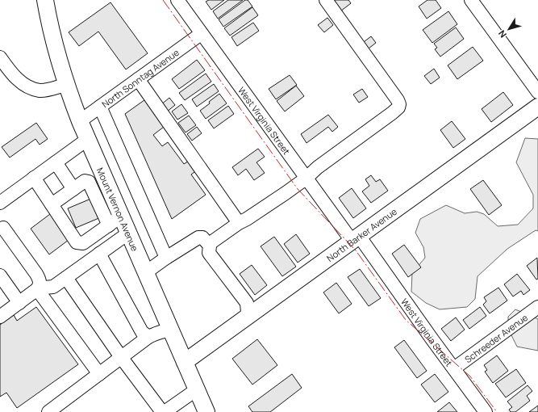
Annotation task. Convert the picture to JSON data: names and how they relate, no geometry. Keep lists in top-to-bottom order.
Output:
{
  "streets": {
    "main road": ["Mount Vernon Avenue", "North Barker Avenue"],
    "street": ["North Sonntag Avenue", "West Virginia Street", "Schreeder Avenue"]
  },
  "crossings": [
    ["North Sonntag Avenue", "West Virginia Street"],
    ["North Sonntag Avenue", "Mount Vernon Avenue"],
    ["West Virginia Street", "North Barker Avenue"],
    ["West Virginia Street", "Schreeder Avenue"],
    ["Mount Vernon Avenue", "North Barker Avenue"]
  ],
  "north": "bottom left"
}
